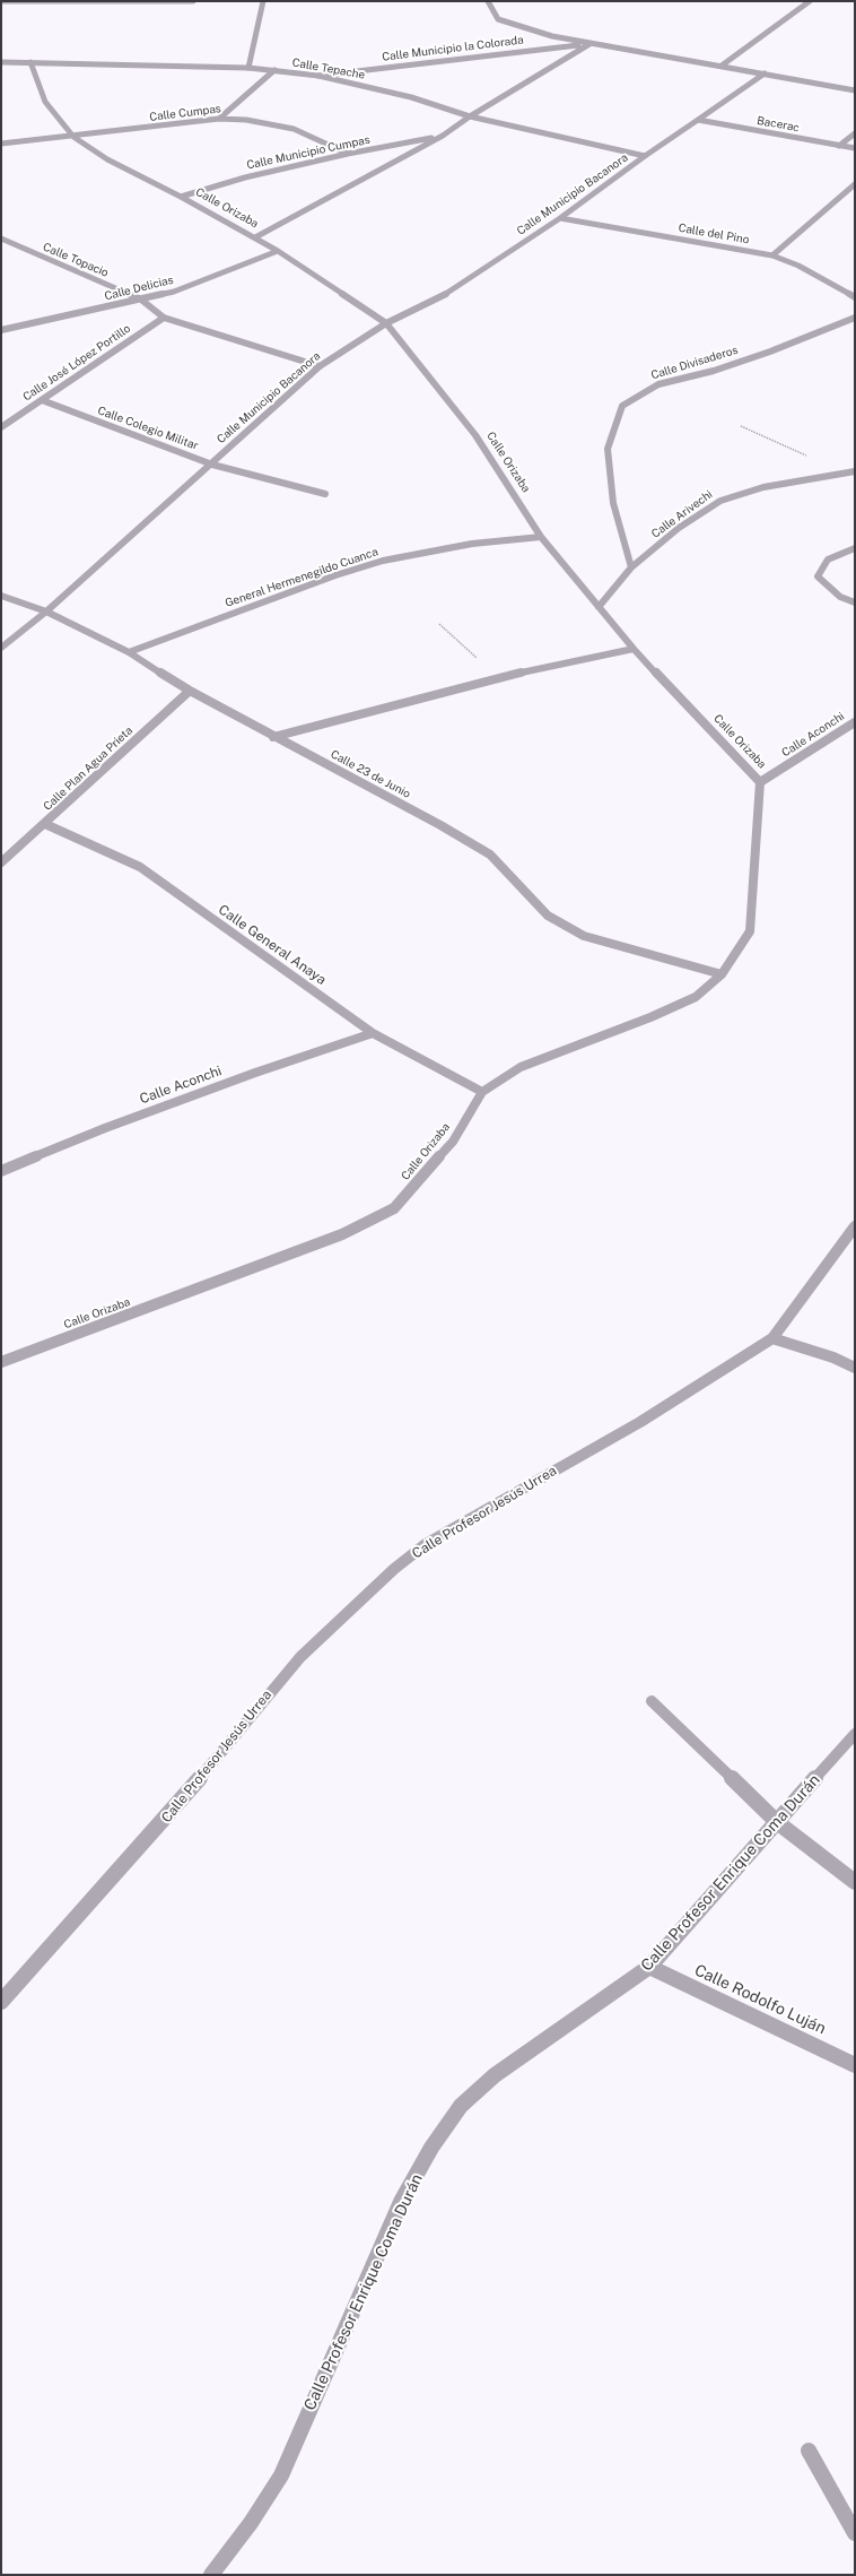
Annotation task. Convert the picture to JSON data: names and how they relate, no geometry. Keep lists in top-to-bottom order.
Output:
{
  "streets": {
    "street": [
      "Calle Municipio la Colorada",
      "Calle Tepache",
      "Calle Cumpas",
      "Bacerac",
      "Calle Municipio Cumpas",
      "Calle Municipio Bacanora",
      "Calle Orizaba",
      "Calle del Pino",
      "Calle Topacio",
      "Calle Delicias",
      "Calle José López Portillo",
      "Calle Divisaderos",
      "Calle Colegio Militar",
      "Calle Arivechi",
      "General Hermenegildo Cuanca",
      "Calle Aconchi",
      "Calle Plan Agua Prieta",
      "Calle 23 de Junio",
      "Calle General Anaya",
      "Calle Profesor Jesús Urrea",
      "Calle Profesor Enrique Coma Durán",
      "Calle Rodolfo Luján"
    ]
  },
  "crossings": [
    ["Calle Municipio la Colorada", "Calle Tepache"],
    ["Calle Municipio la Colorada", "Calle Municipio Cumpas"],
    ["Calle Tepache", "Calle Municipio Cumpas"],
    ["Calle Tepache", "Calle Municipio Bacanora"],
    ["Calle Tepache", "Calle Orizaba"],
    ["Calle Cumpas", "Calle Municipio Cumpas"],
    ["Calle Cumpas", "Calle Orizaba"],
    ["Bacerac", "Calle Municipio Bacanora"],
    ["Calle Municipio Cumpas", "Calle Orizaba"],
    ["Calle Municipio Bacanora", "Calle Orizaba"],
    ["Calle Municipio Bacanora", "Calle del Pino"],
    ["Calle Municipio Bacanora", "Calle Colegio Militar"],
    ["Calle Municipio Bacanora", "Calle 23 de Junio"],
    ["Calle Orizaba", "Calle Delicias"],
    ["Calle Orizaba", "Calle Arivechi"],
    ["Calle Orizaba", "General Hermenegildo Cuanca"],
    ["Calle Orizaba", "Calle Aconchi"],
    ["Calle Orizaba", "Calle 23 de Junio"],
    ["Calle Orizaba", "Calle General Anaya"],
    ["Calle Topacio", "Calle Delicias"],
    ["Calle Topacio", "Calle José López Portillo"],
    ["Calle José López Portillo", "Calle Colegio Militar"],
    ["Calle Divisaderos", "Calle Arivechi"],
    ["General Hermenegildo Cuanca", "Calle 23 de Junio"],
    ["Calle Aconchi", "Calle General Anaya"],
    ["Calle Plan Agua Prieta", "Calle 23 de Junio"],
    ["Calle Plan Agua Prieta", "Calle General Anaya"],
    ["Calle Profesor Enrique Coma Durán", "Calle Rodolfo Luján"]
  ]
}
